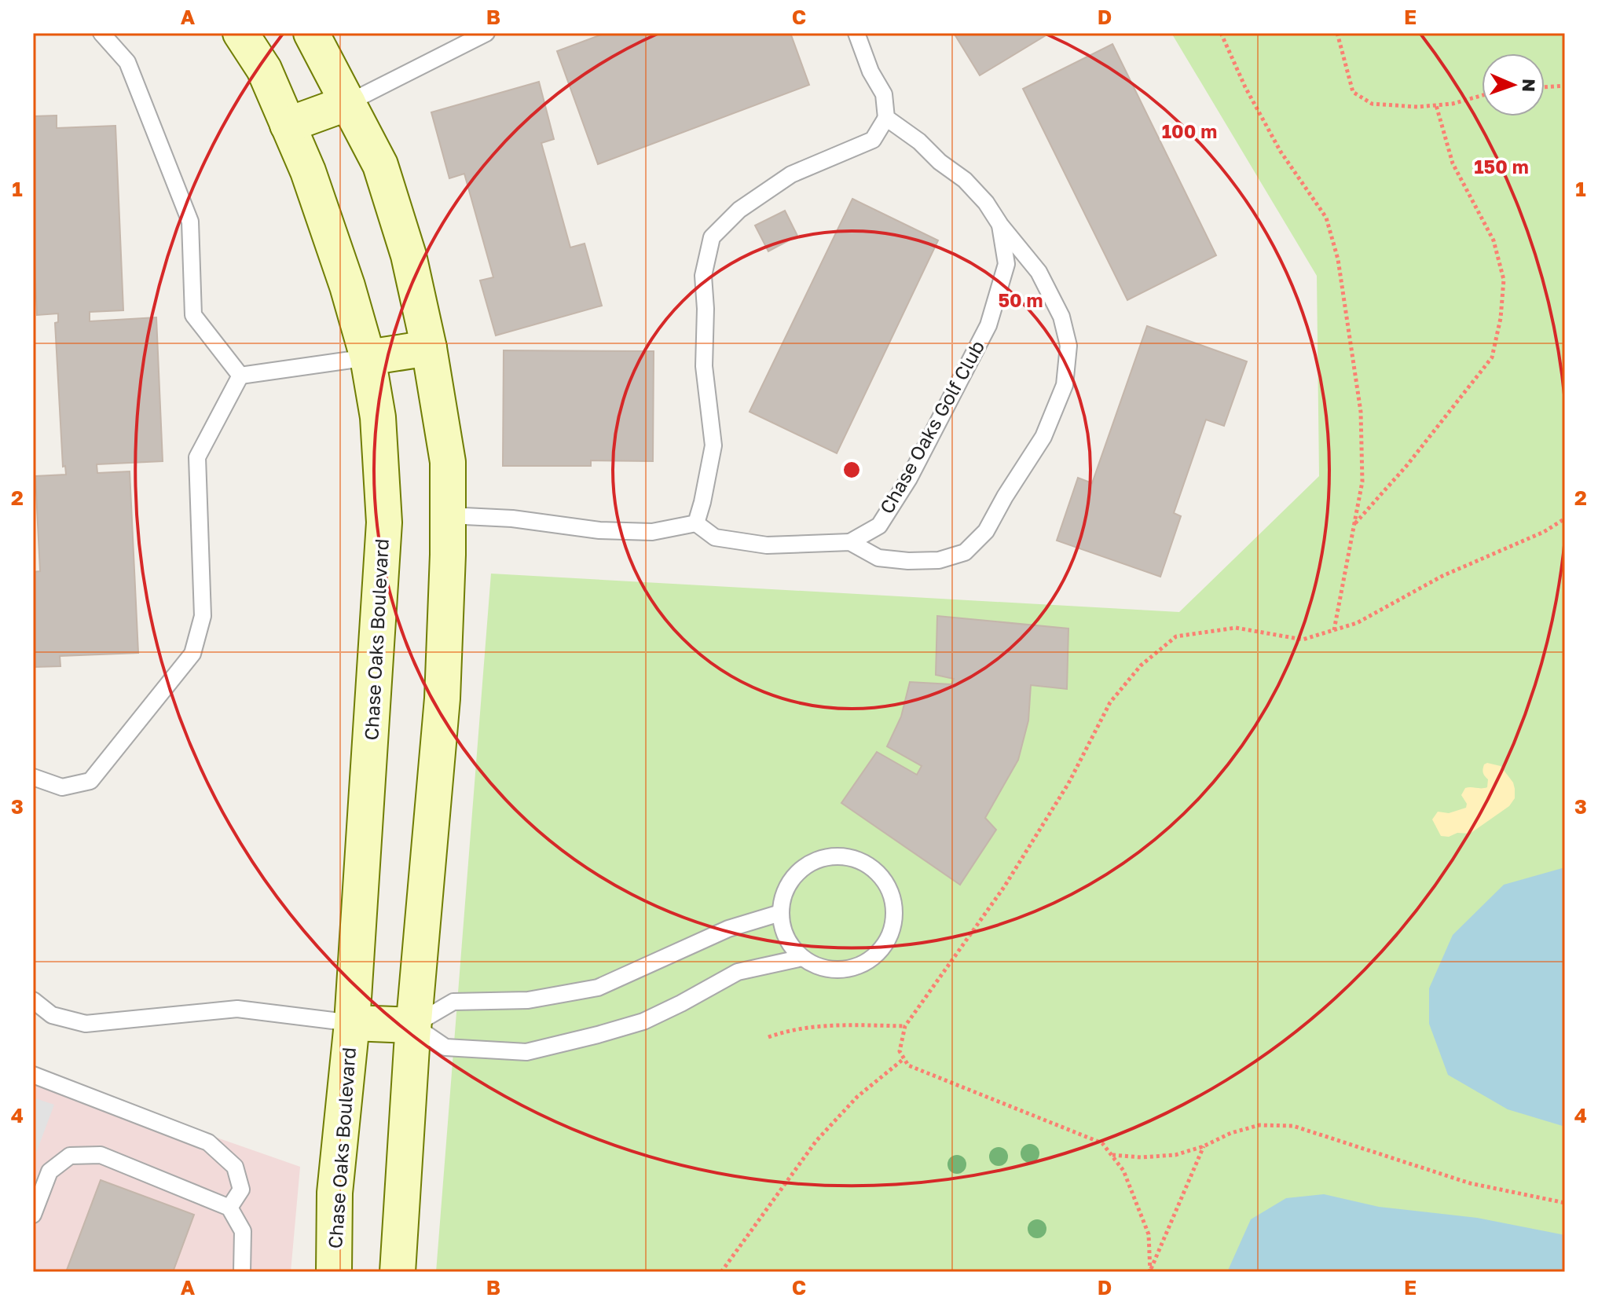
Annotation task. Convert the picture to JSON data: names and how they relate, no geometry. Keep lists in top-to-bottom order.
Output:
{
  "streets": {
    "street": ["Chase Oaks Boulevard"],
    "lane": ["Chase Oaks Golf Club"]
  },
  "north": "right",
  "grid": {
    "columns": [
      "A",
      "B",
      "C",
      "D",
      "E"
    ],
    "rows": [
      "1",
      "2",
      "3",
      "4"
    ]
  },
  "rings": ["100 m", "150 m", "50 m"]
}
